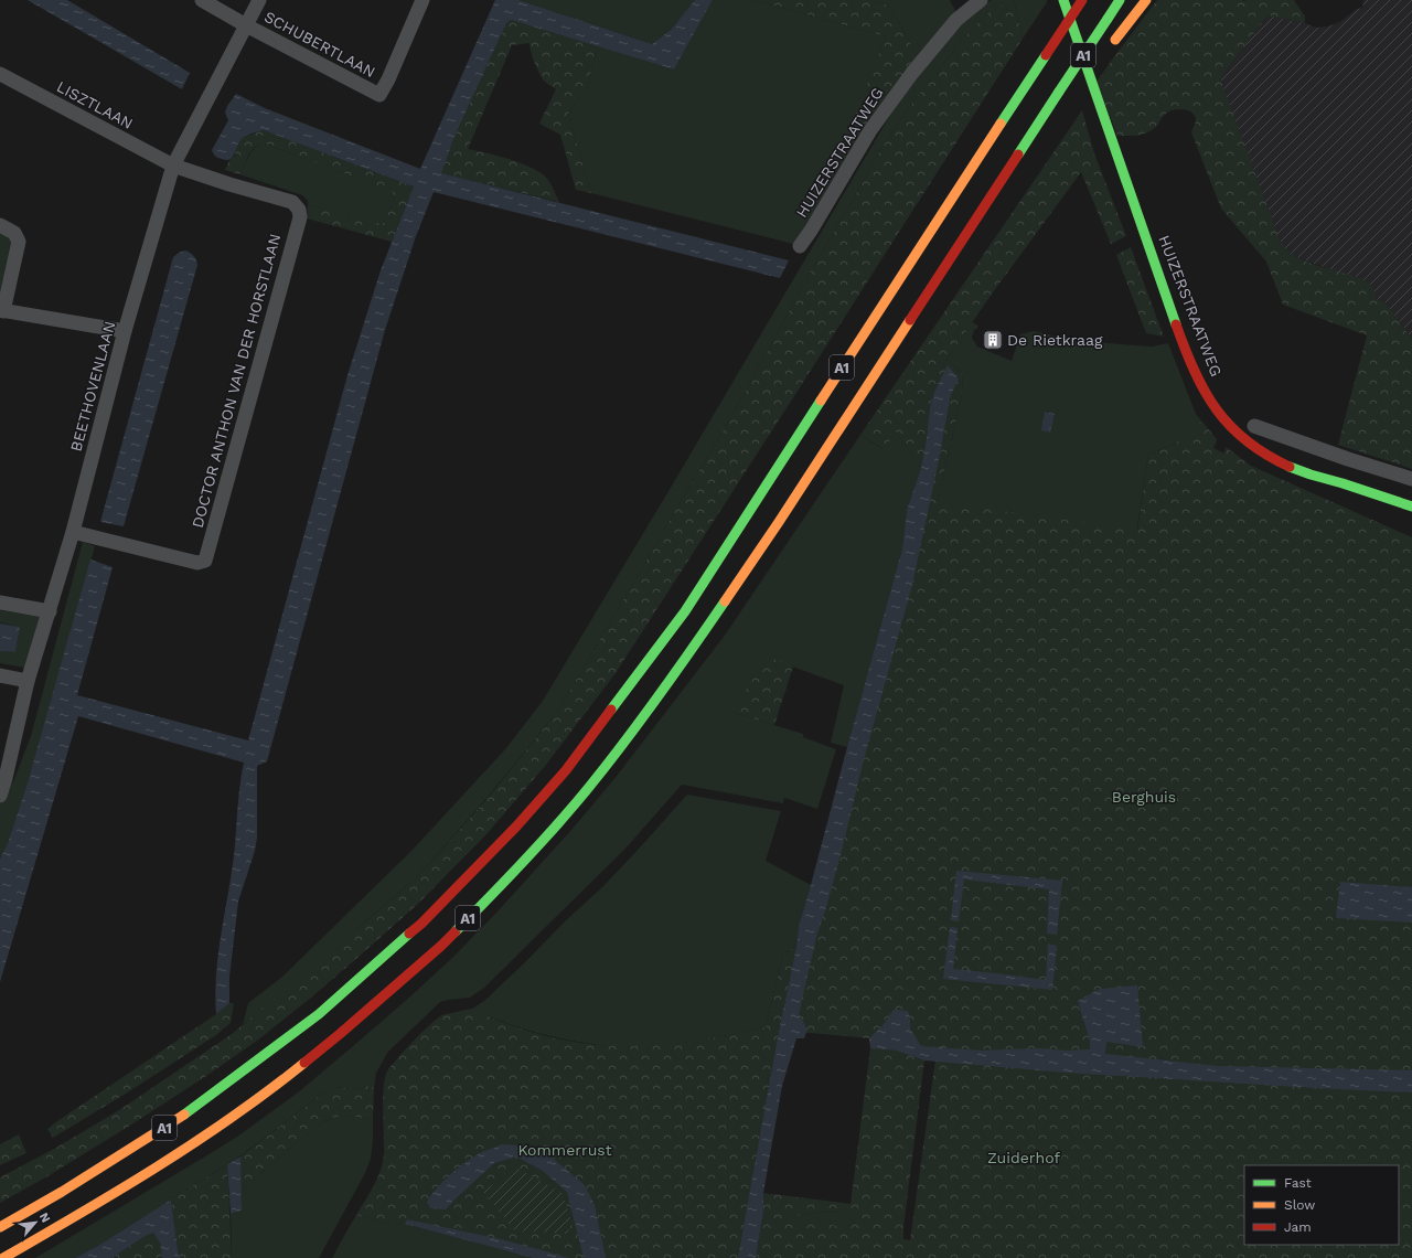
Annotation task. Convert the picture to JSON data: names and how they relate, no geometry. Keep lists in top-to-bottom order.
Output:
{
  "streets": {
    "main road": ["A1", "HUIZERSTRAATWEG"],
    "street": [
      "SCHUBERTLAAN",
      "LISZTLAAN",
      "DOCTOR ANTHON VAN DER HORSTLAAN",
      "BEETHOVENLAAN"
    ]
  },
  "crossings": [
    ["SCHUBERTLAAN", "BEETHOVENLAAN"],
    ["LISZTLAAN", "DOCTOR ANTHON VAN DER HORSTLAAN"],
    ["LISZTLAAN", "BEETHOVENLAAN"],
    ["DOCTOR ANTHON VAN DER HORSTLAAN", "BEETHOVENLAAN"]
  ],
  "parks": ["Berghuis", "Kommerrust", "Zuiderhof"],
  "places": {
    "building": ["De Rietkraag"]
  },
  "legend": ["Fast", "Slow", "Jam"],
  "north": "top right"
}
